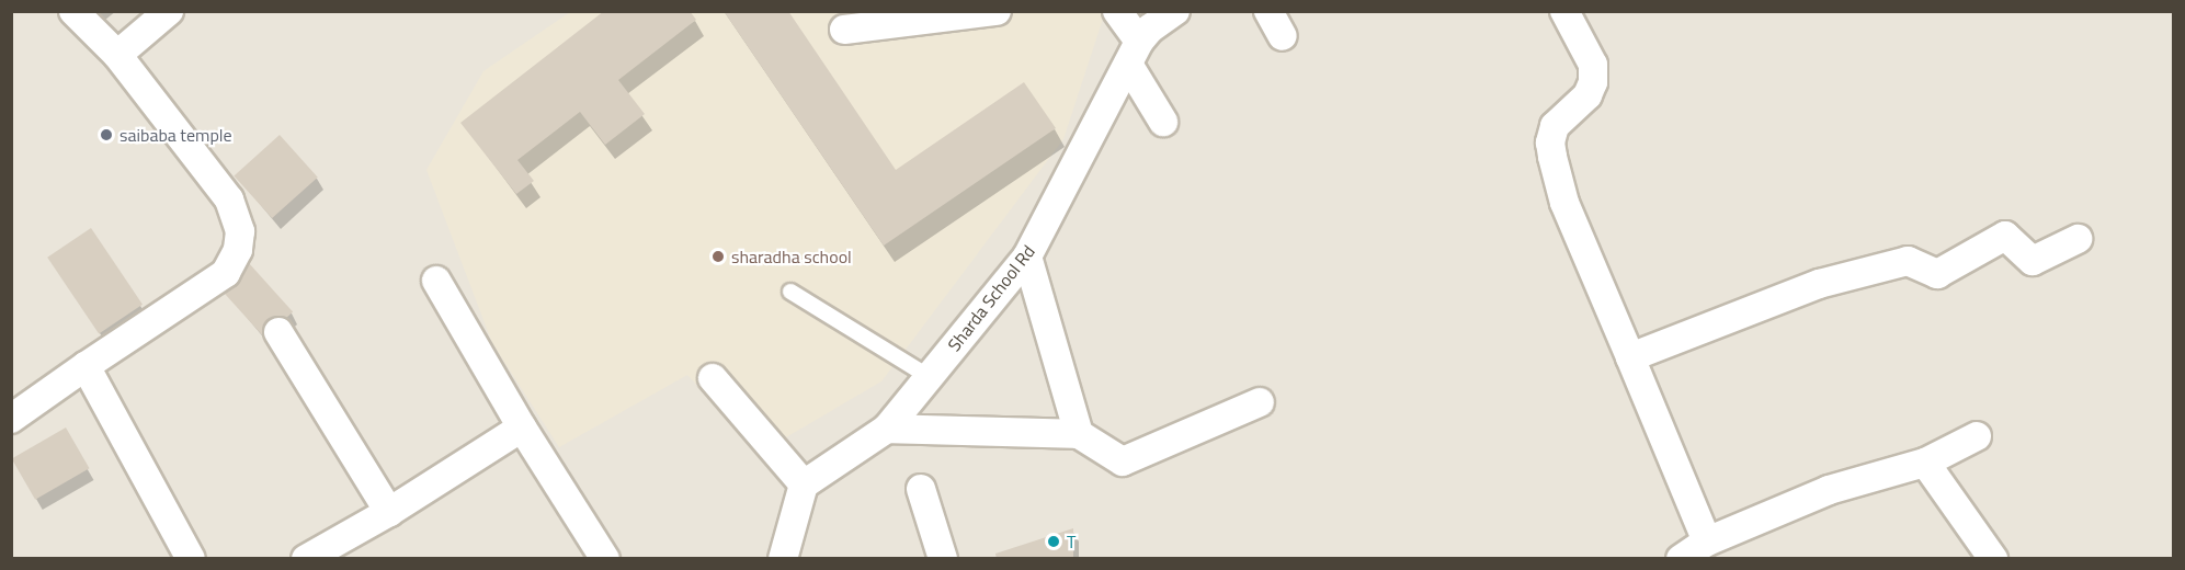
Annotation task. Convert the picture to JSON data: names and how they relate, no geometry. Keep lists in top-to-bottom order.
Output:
{
  "streets": {
    "street": ["Sharda School Rd"]
  },
  "places": ["saibaba temple", "sharadha school", "T"]
}
